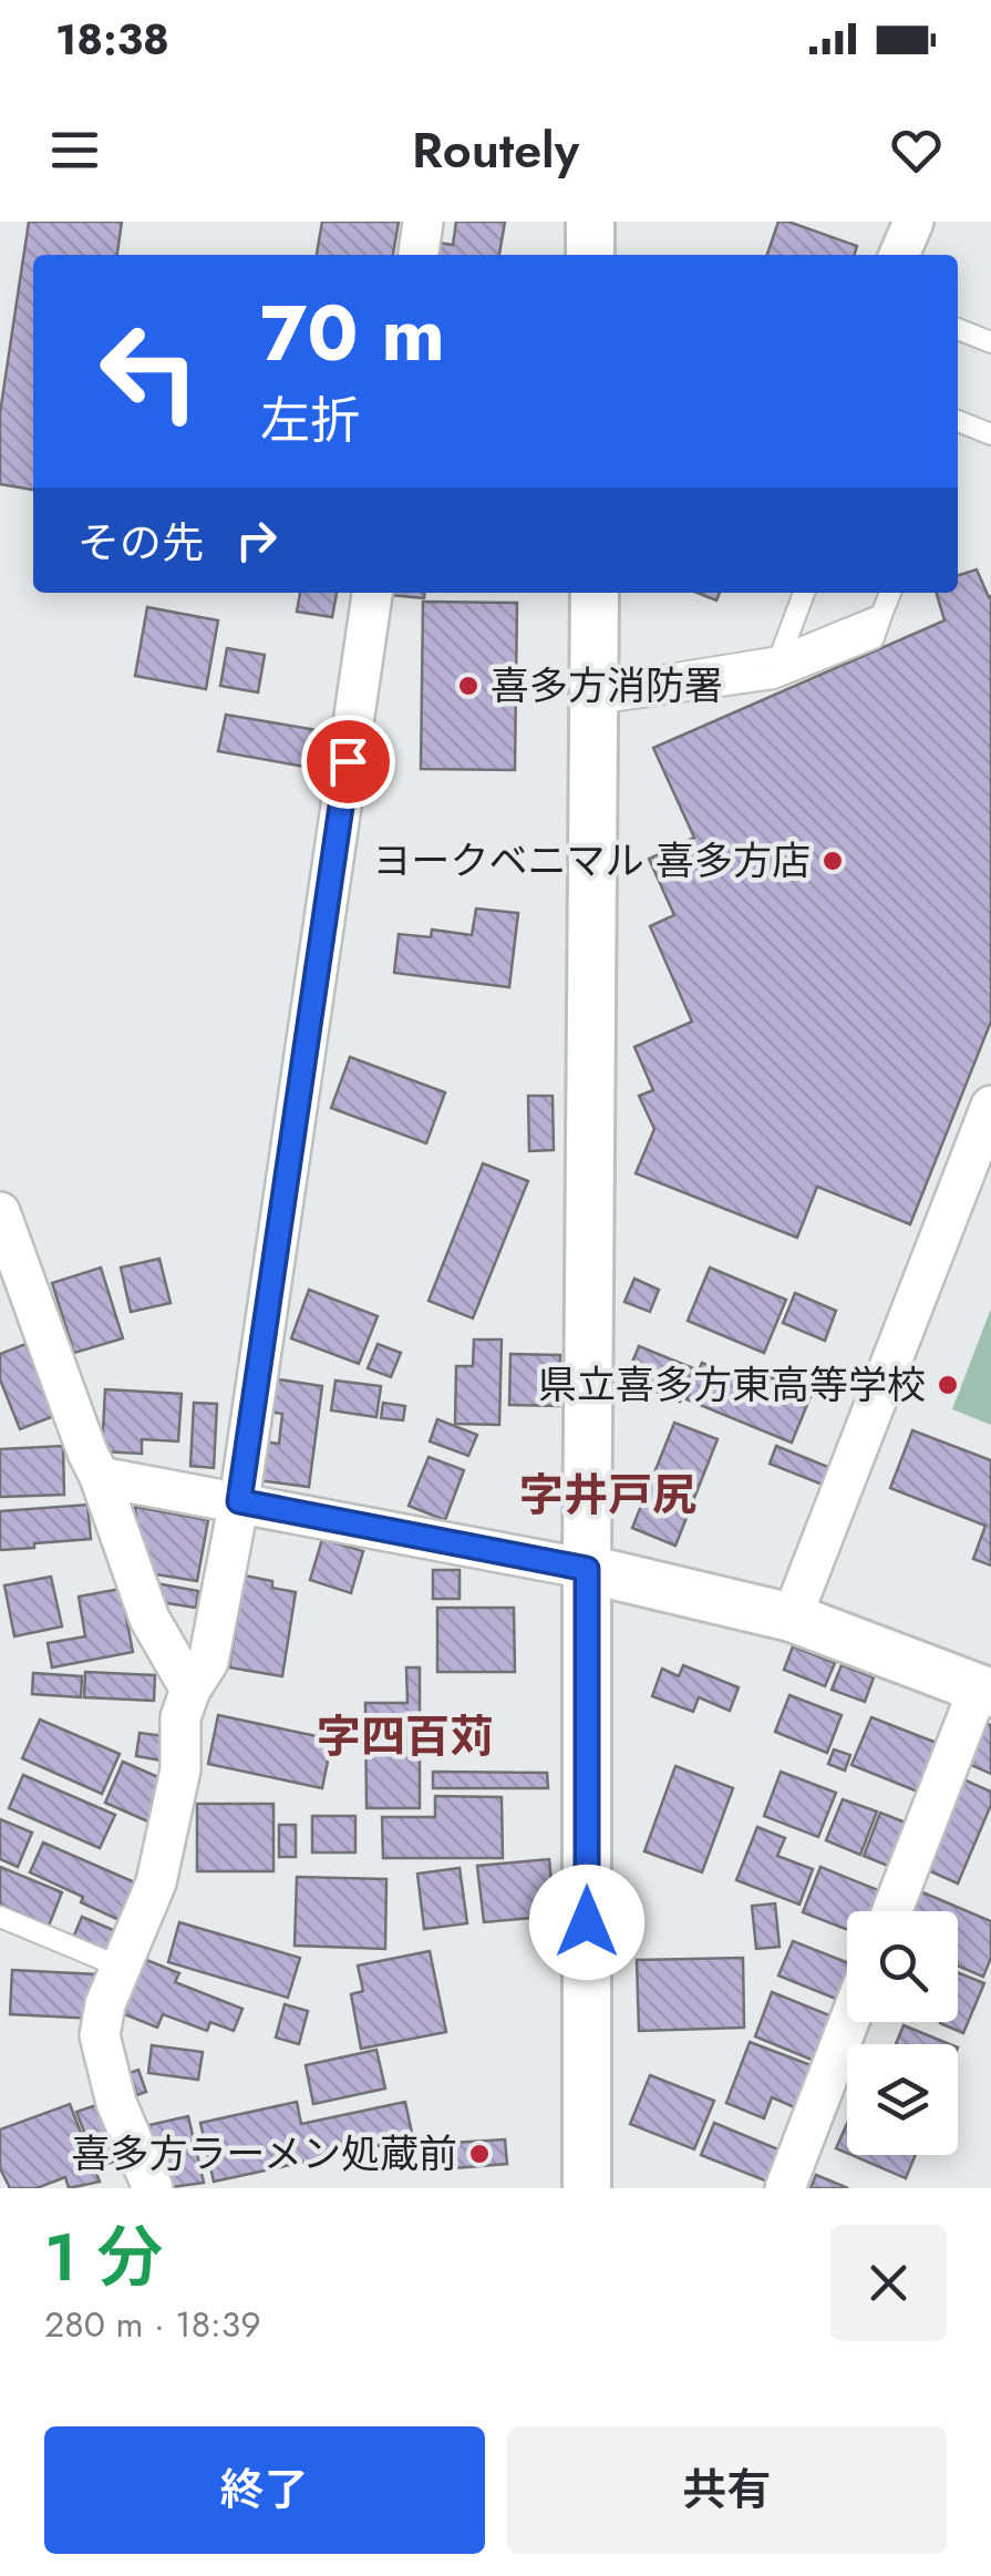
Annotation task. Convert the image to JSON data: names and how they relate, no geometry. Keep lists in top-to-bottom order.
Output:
{
  "districts": ["字井戸尻", "字四百苅"],
  "places": [
    "喜多方消防署",
    "ヨークベニマル 喜多方店",
    "県立喜多方東高等学校",
    "喜多方ラーメン処蔵前"
  ],
  "page": {
    "status": "18:38",
    "header": "Routely",
    "turn": ["70 m", "左折"],
    "then": "その先",
    "heading": ["1 分", "280 m · 18:39"],
    "buttons": ["終了", "共有"]
  }
}
